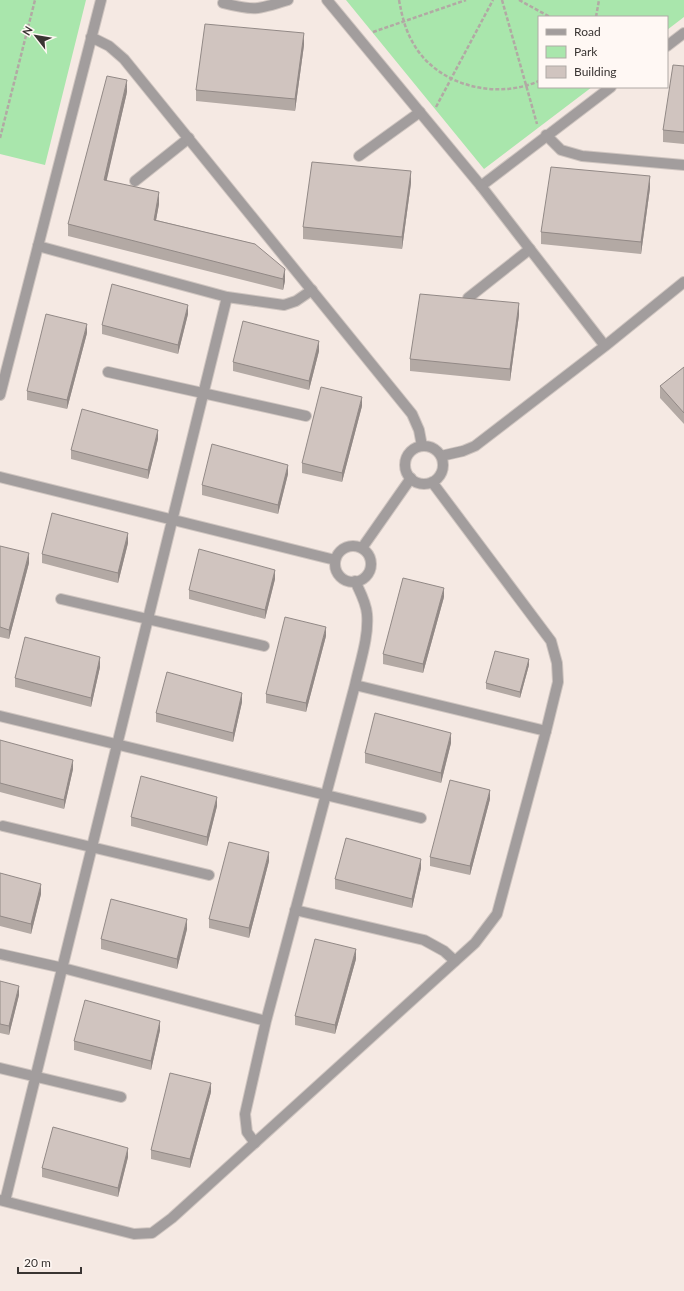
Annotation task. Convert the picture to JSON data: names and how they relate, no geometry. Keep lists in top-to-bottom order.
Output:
{
  "legend": ["Road", "Park", "Building"],
  "scale_bar": "20 m",
  "north": "top left"
}
